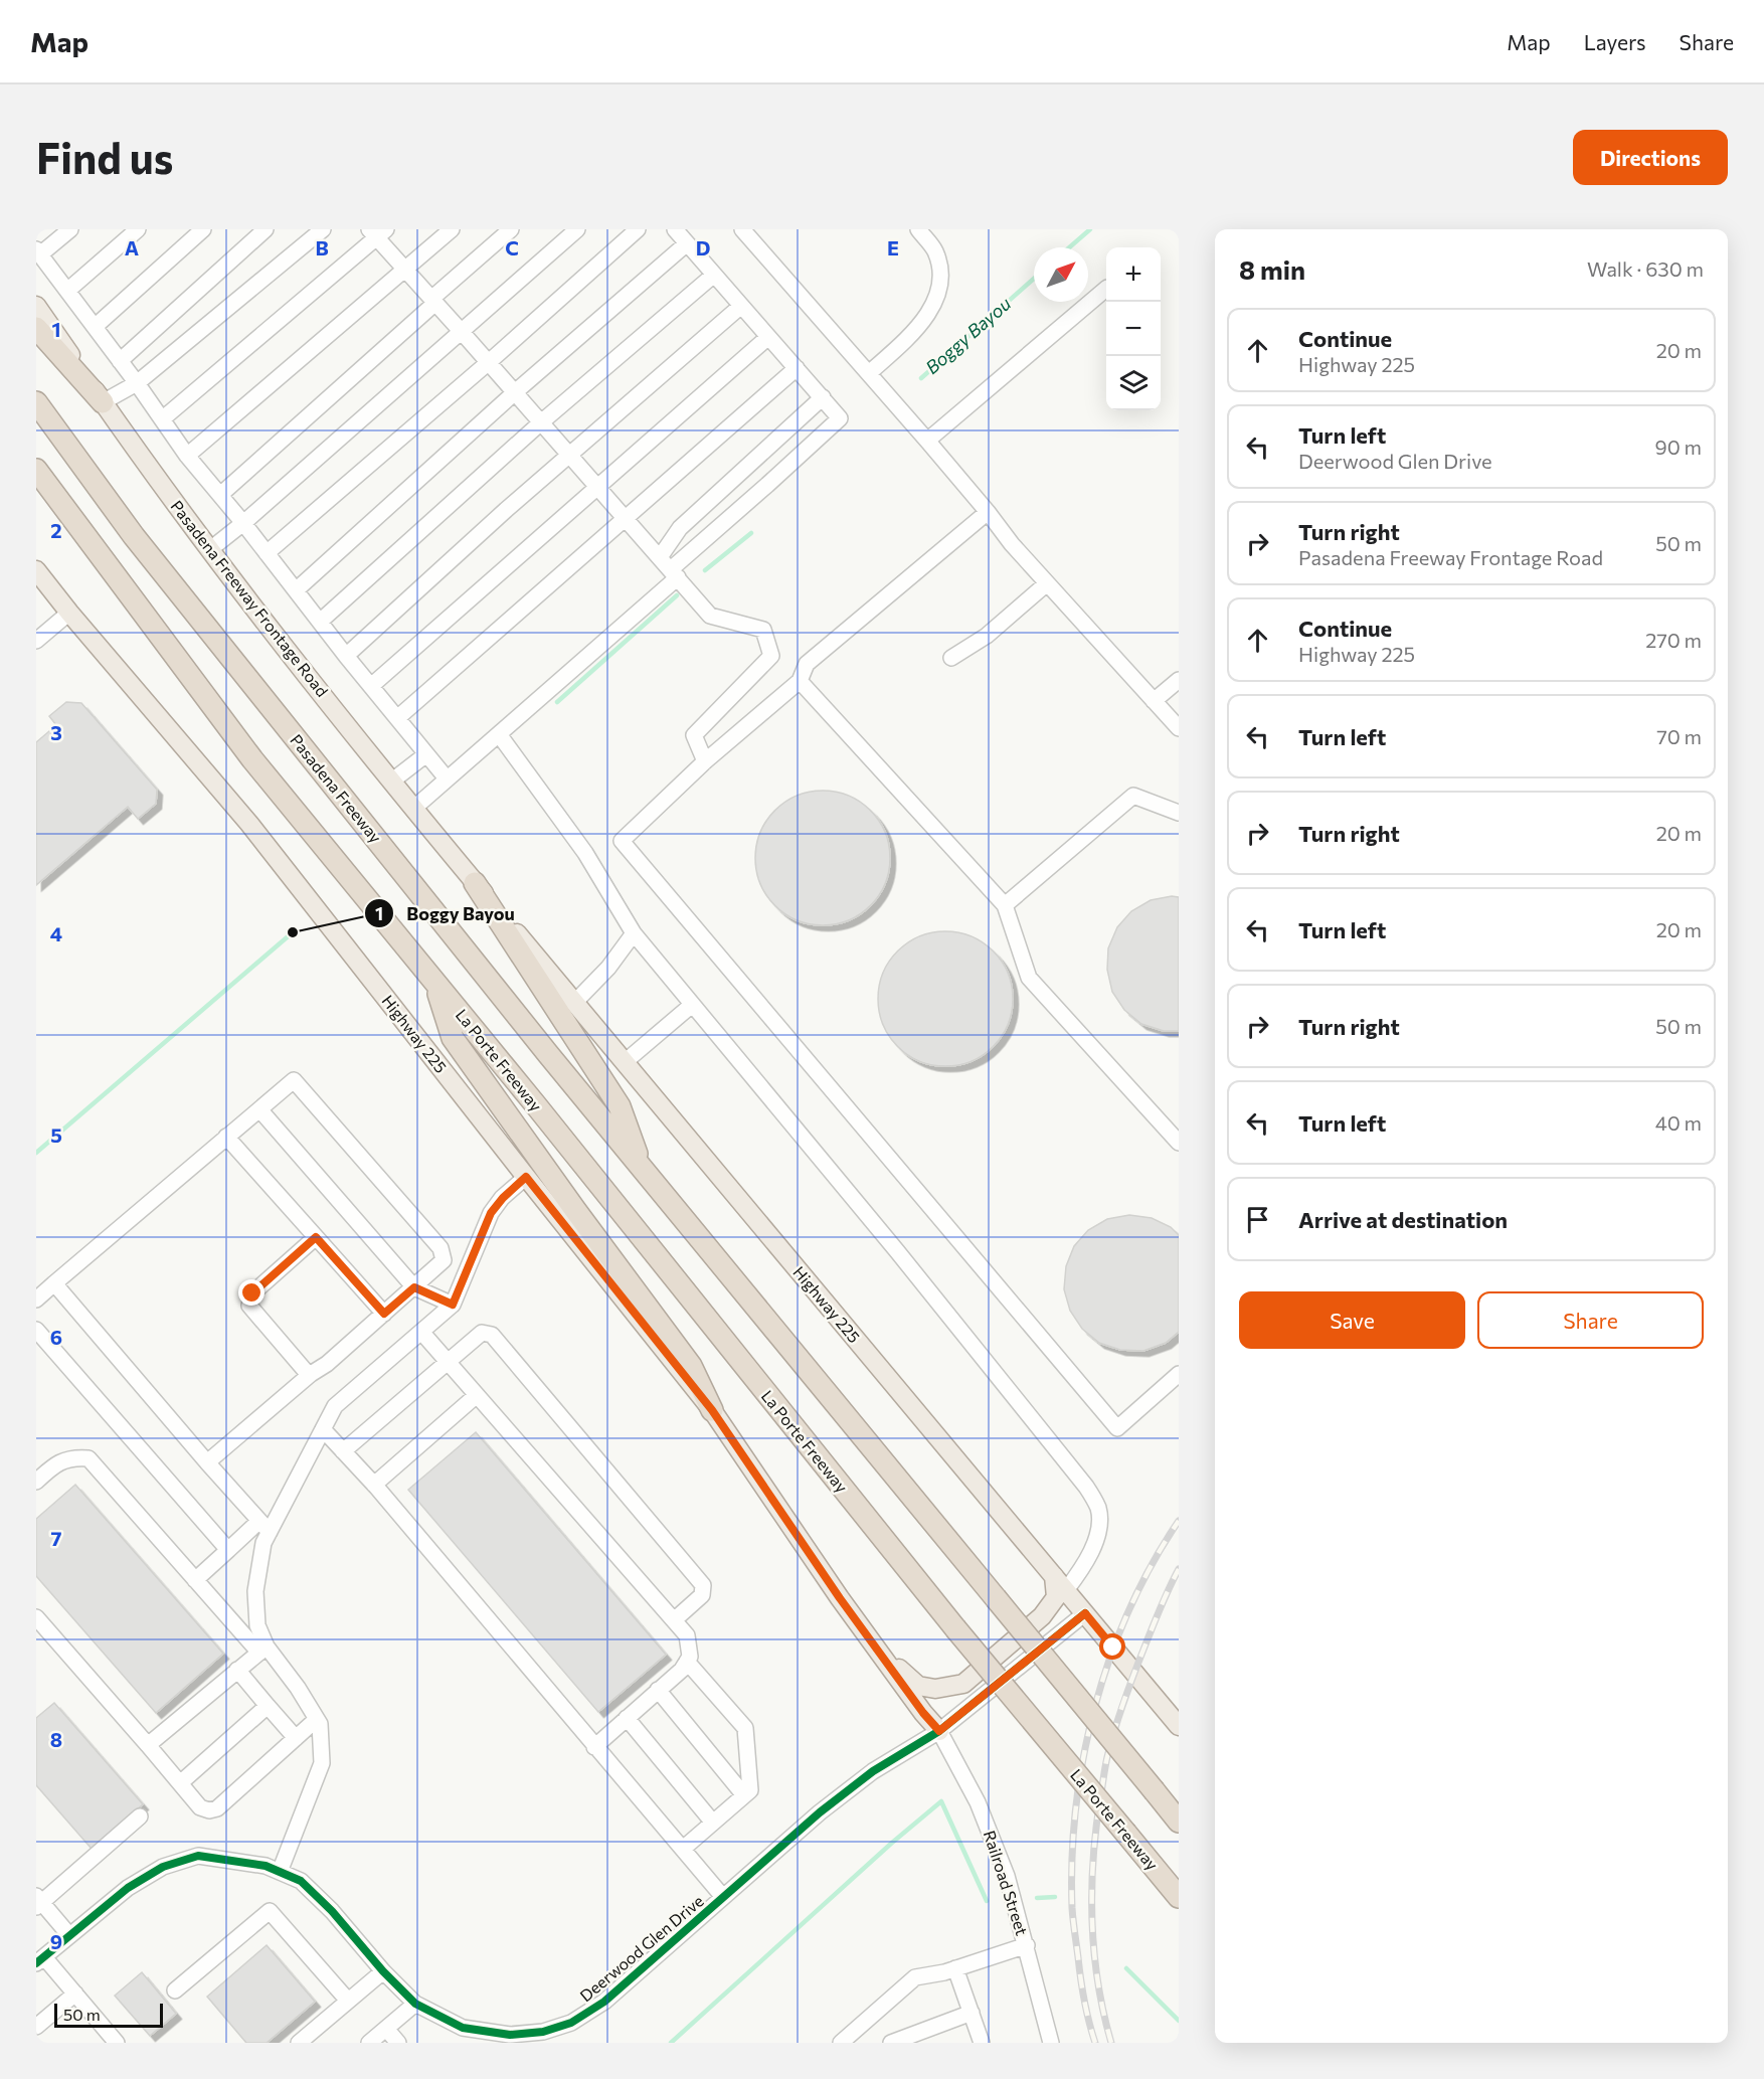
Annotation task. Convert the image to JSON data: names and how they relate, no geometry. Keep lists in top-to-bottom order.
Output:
{
  "streets": {
    "highway": ["Pasadena Freeway", "La Porte Freeway"],
    "main road": ["Pasadena Freeway Frontage Road", "Highway 225"],
    "street": ["Railroad Street", "Deerwood Glen Drive"]
  },
  "crossings": [
    ["Pasadena Freeway Frontage Road", "Highway 225"],
    ["Highway 225", "Deerwood Glen Drive"],
    ["Railroad Street", "Deerwood Glen Drive"]
  ],
  "water": ["Boggy Bayou"],
  "places": ["Boggy Bayou"],
  "scale_bar": "50 m",
  "north": "top right",
  "page": {
    "header": "Map",
    "nav": ["Map", "Layers", "Share"],
    "buttons": [
      "Directions",
      ["Save", "Share"]
    ],
    "title": "Find us",
    "heading": ["8 min", "Walk · 630 m"],
    "map_buttons": ["+", "−"],
    "list": [
      ["Continue", "Highway 225", "20 m"],
      ["Turn left", "Deerwood Glen Drive", "90 m"],
      ["Turn right", "Pasadena Freeway Frontage Road", "50 m"],
      ["Continue", "Highway 225", "270 m"],
      ["Turn left", "70 m"],
      ["Turn right", "20 m"],
      ["Turn left", "20 m"],
      ["Turn right", "50 m"],
      ["Turn left", "40 m"],
      "Arrive at destination"
    ],
    "scale": "50 m"
  },
  "grid": {
    "columns": [
      "A",
      "B",
      "C",
      "D",
      "E"
    ],
    "rows": [
      "1",
      "2",
      "3",
      "4",
      "5",
      "6",
      "7",
      "8",
      "9"
    ]
  }
}
